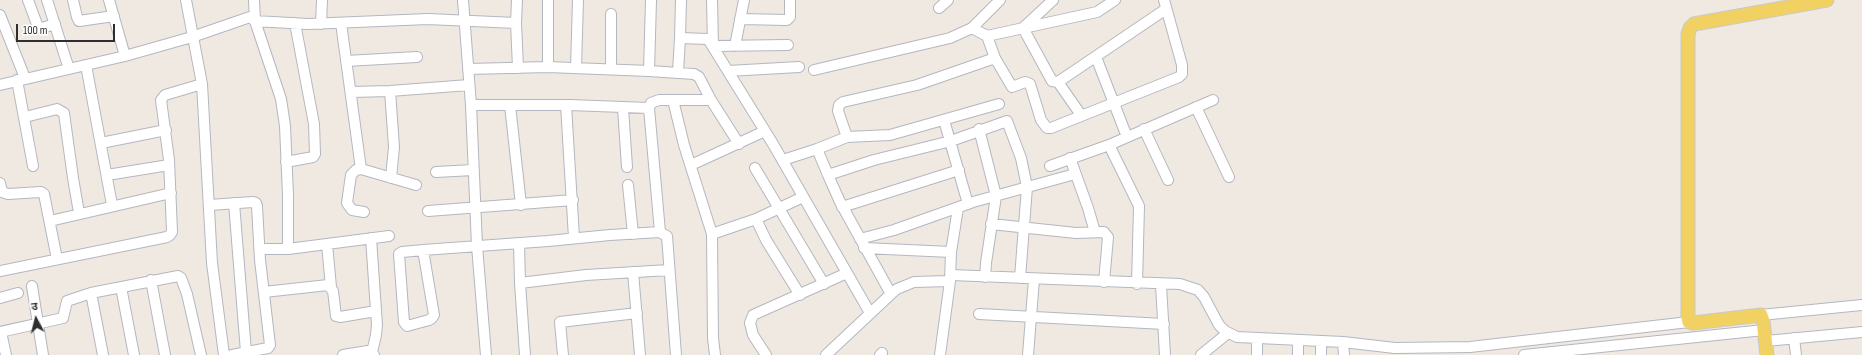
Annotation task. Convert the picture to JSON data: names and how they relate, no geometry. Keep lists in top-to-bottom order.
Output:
{
  "scale_bar": "100 m",
  "north": "top"
}
